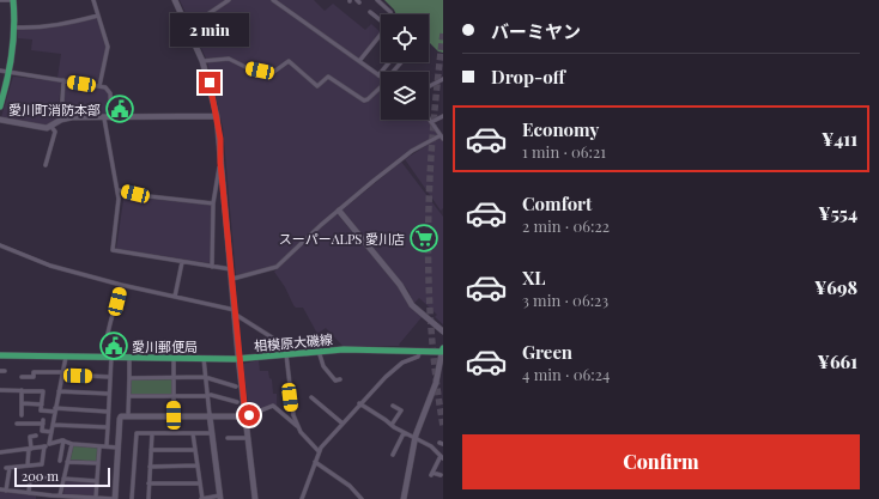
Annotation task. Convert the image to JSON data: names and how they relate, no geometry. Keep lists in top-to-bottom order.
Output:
{
  "streets": {
    "main road": ["相模原大磯線"]
  },
  "places": {
    "public building": ["愛川町消防本部", "愛川郵便局"],
    "supermarket": ["スーパーALPS 愛川店"]
  },
  "scale_bar": "200 m",
  "page": {
    "banner": ["バーミヤン", "Drop-off"],
    "bubble": "2 min",
    "list": [
      {
        "name": "Economy",
        "note": "1 min · 06:21",
        "value": "¥411"
      },
      {
        "name": "Comfort",
        "note": "2 min · 06:22",
        "value": "¥554"
      },
      {
        "name": "XL",
        "note": "3 min · 06:23",
        "value": "¥698"
      },
      {
        "name": "Green",
        "note": "4 min · 06:24",
        "value": "¥661"
      }
    ],
    "buttons": "Confirm",
    "scale": "200 m"
  }
}
